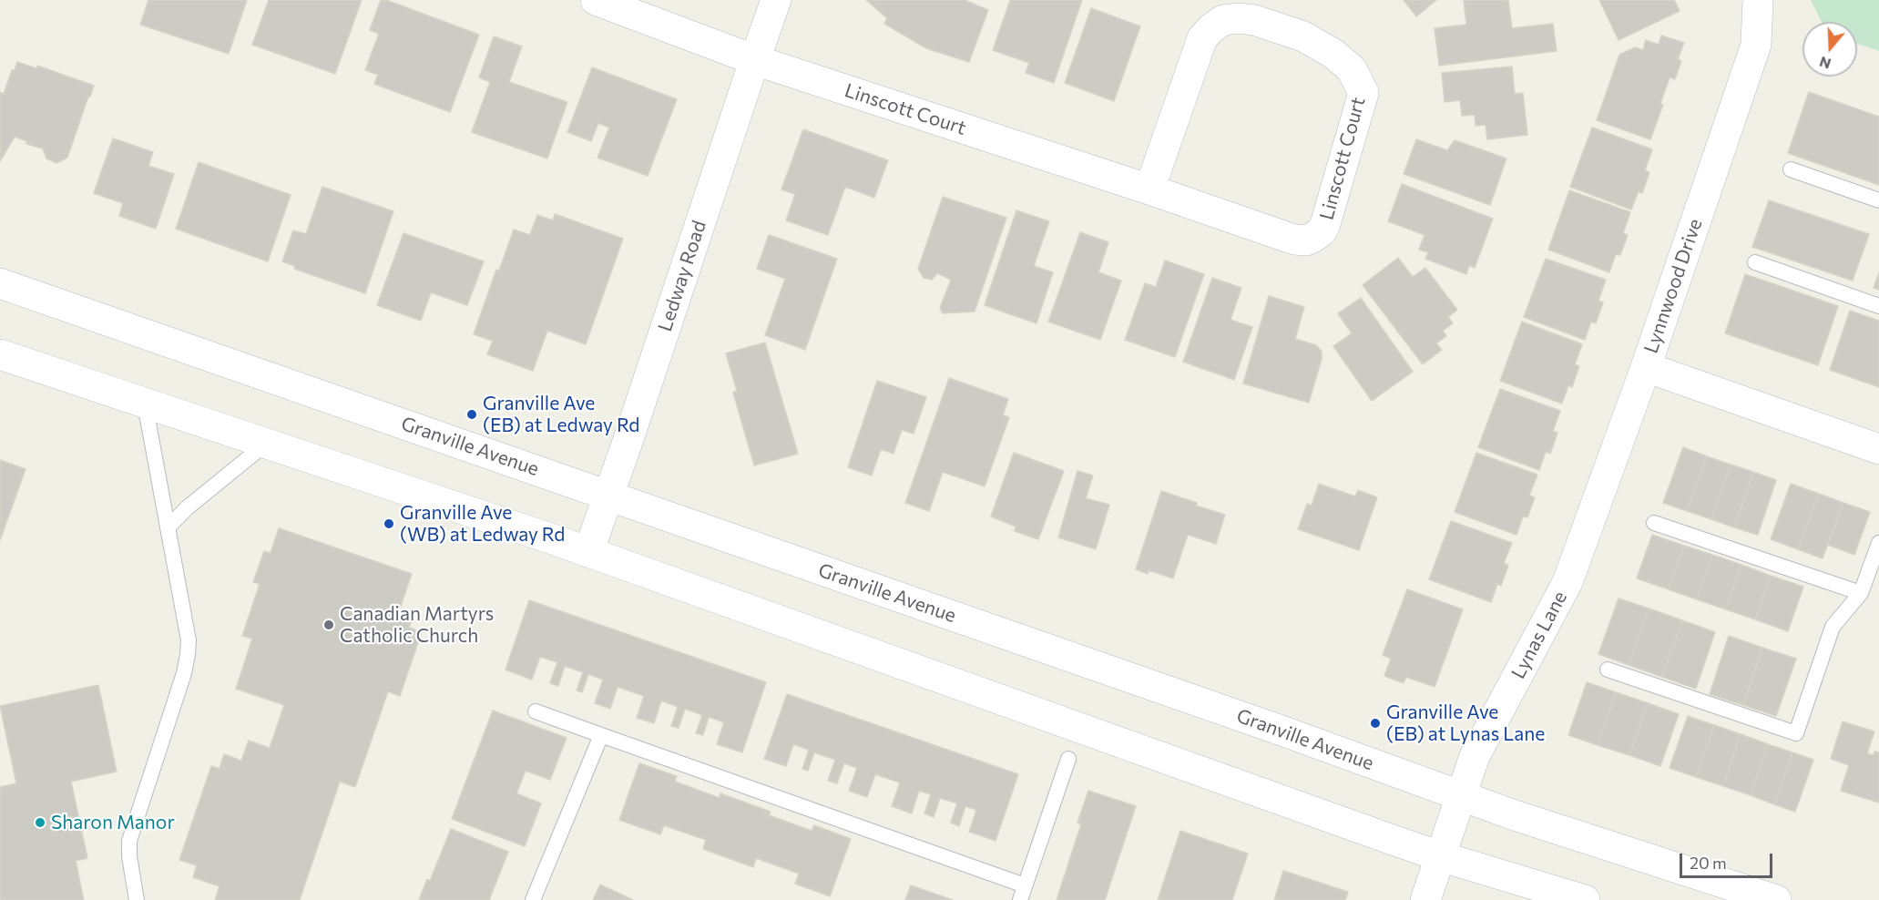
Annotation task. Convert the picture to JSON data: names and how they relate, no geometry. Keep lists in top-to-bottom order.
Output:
{
  "streets": {
    "main road": [
      "Linscott Court",
      "Ledway Road",
      "Lynnwood Drive",
      "Granville Avenue",
      "Lynas Lane"
    ]
  },
  "crossings": [
    ["Linscott Court", "Ledway Road"],
    ["Ledway Road", "Granville Avenue"],
    ["Lynnwood Drive", "Lynas Lane"],
    ["Granville Avenue", "Lynas Lane"]
  ],
  "places": [
    "Granville Ave (EB) at Ledway Rd",
    "Granville Ave (WB) at Ledway Rd",
    "Canadian Martyrs Catholic Church",
    "Granville Ave (EB) at Lynas Lane",
    "Sharon Manor"
  ],
  "scale_bar": "20 m",
  "north": "bottom"
}
